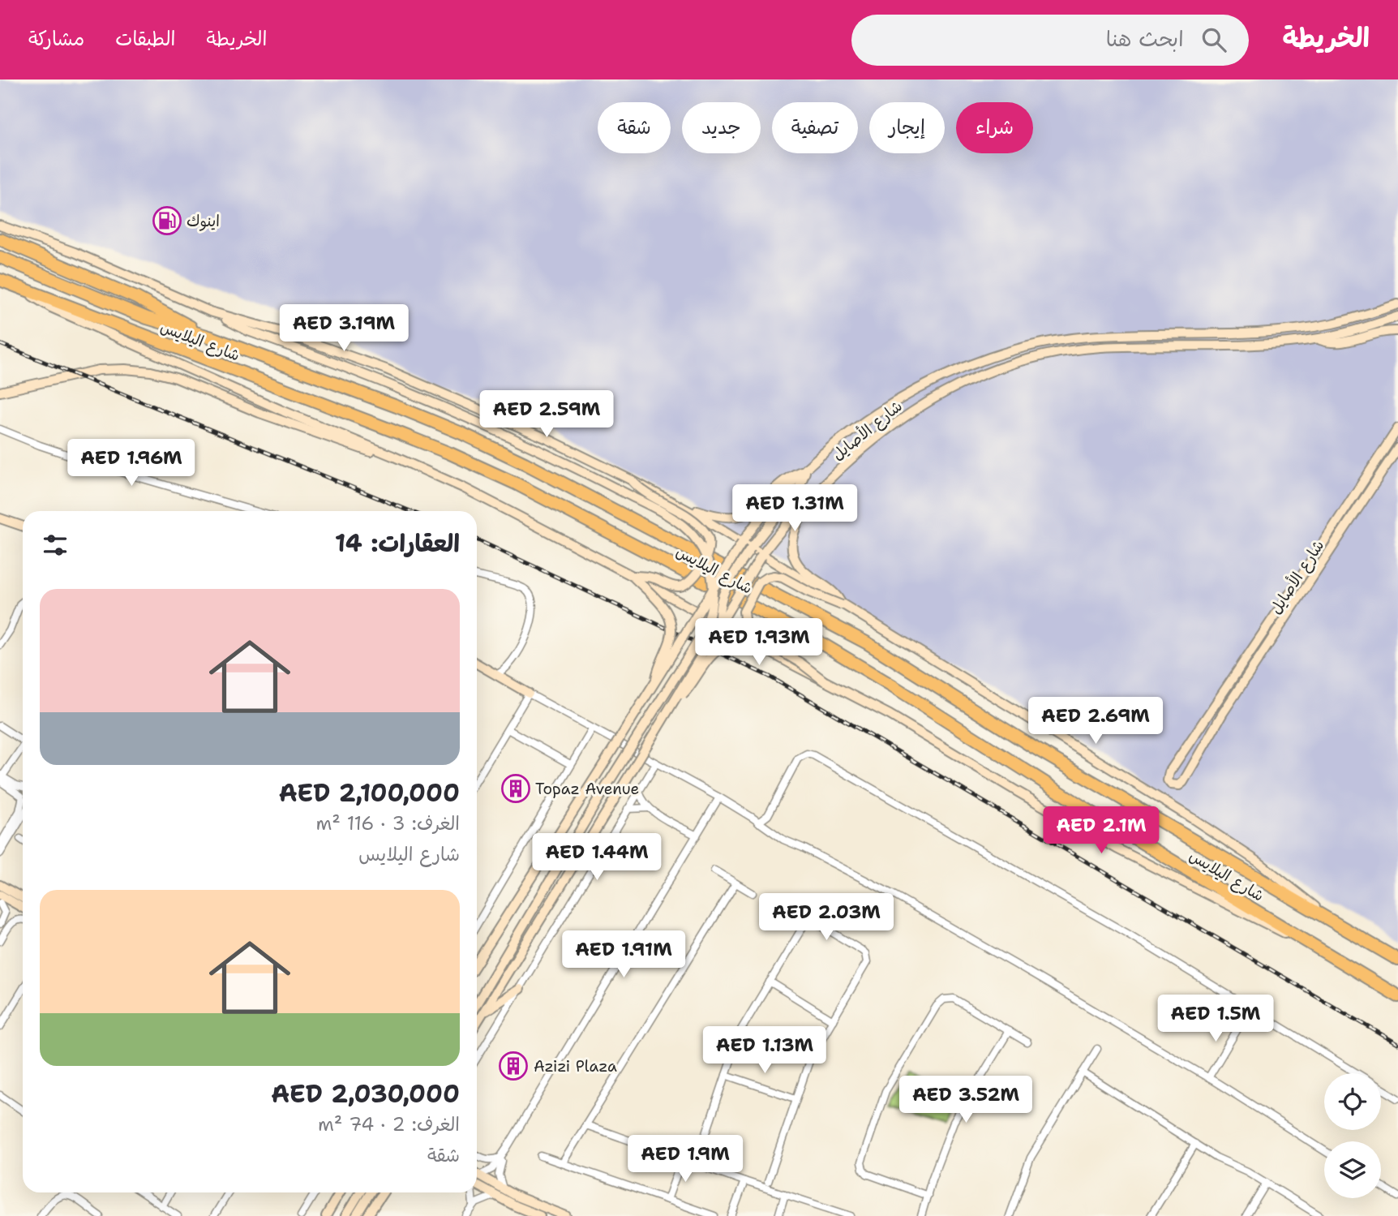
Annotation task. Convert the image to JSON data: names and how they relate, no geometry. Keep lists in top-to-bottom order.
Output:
{
  "streets": {
    "highway": ["شارع اليلايس"],
    "main road": ["شارع الأصايل"]
  },
  "places": {
    "fuel station": ["اينوك"],
    "building": ["Topaz Avenue", "Azizi Plaza"]
  },
  "page": {
    "header": "الخريطة",
    "search": "ابحث هنا",
    "nav": ["الخريطة", "الطبقات", "مشاركة"],
    "chip": [
      "شراء",
      "إيجار",
      "تصفية",
      "جديد",
      "شقة"
    ],
    "price": [
      "AED 3.19M",
      "AED 2.59M",
      "AED 1.96M",
      "AED 1.31M",
      "AED 1.93M",
      "AED 2.69M",
      "AED 2.1M",
      "AED 1.44M",
      "AED 2.03M",
      "AED 1.91M",
      "AED 1.5M",
      "AED 1.13M",
      "AED 3.52M",
      "AED 1.9M"
    ],
    "heading": "العقارات: 14",
    "list": [
      {
        "name": "AED 2,100,000",
        "note": "الغرف: 3 · 116 m² · شارع اليلايس"
      },
      {
        "name": "AED 2,030,000",
        "note": "الغرف: 2 · 74 m² · شقة"
      }
    ]
  }
}
